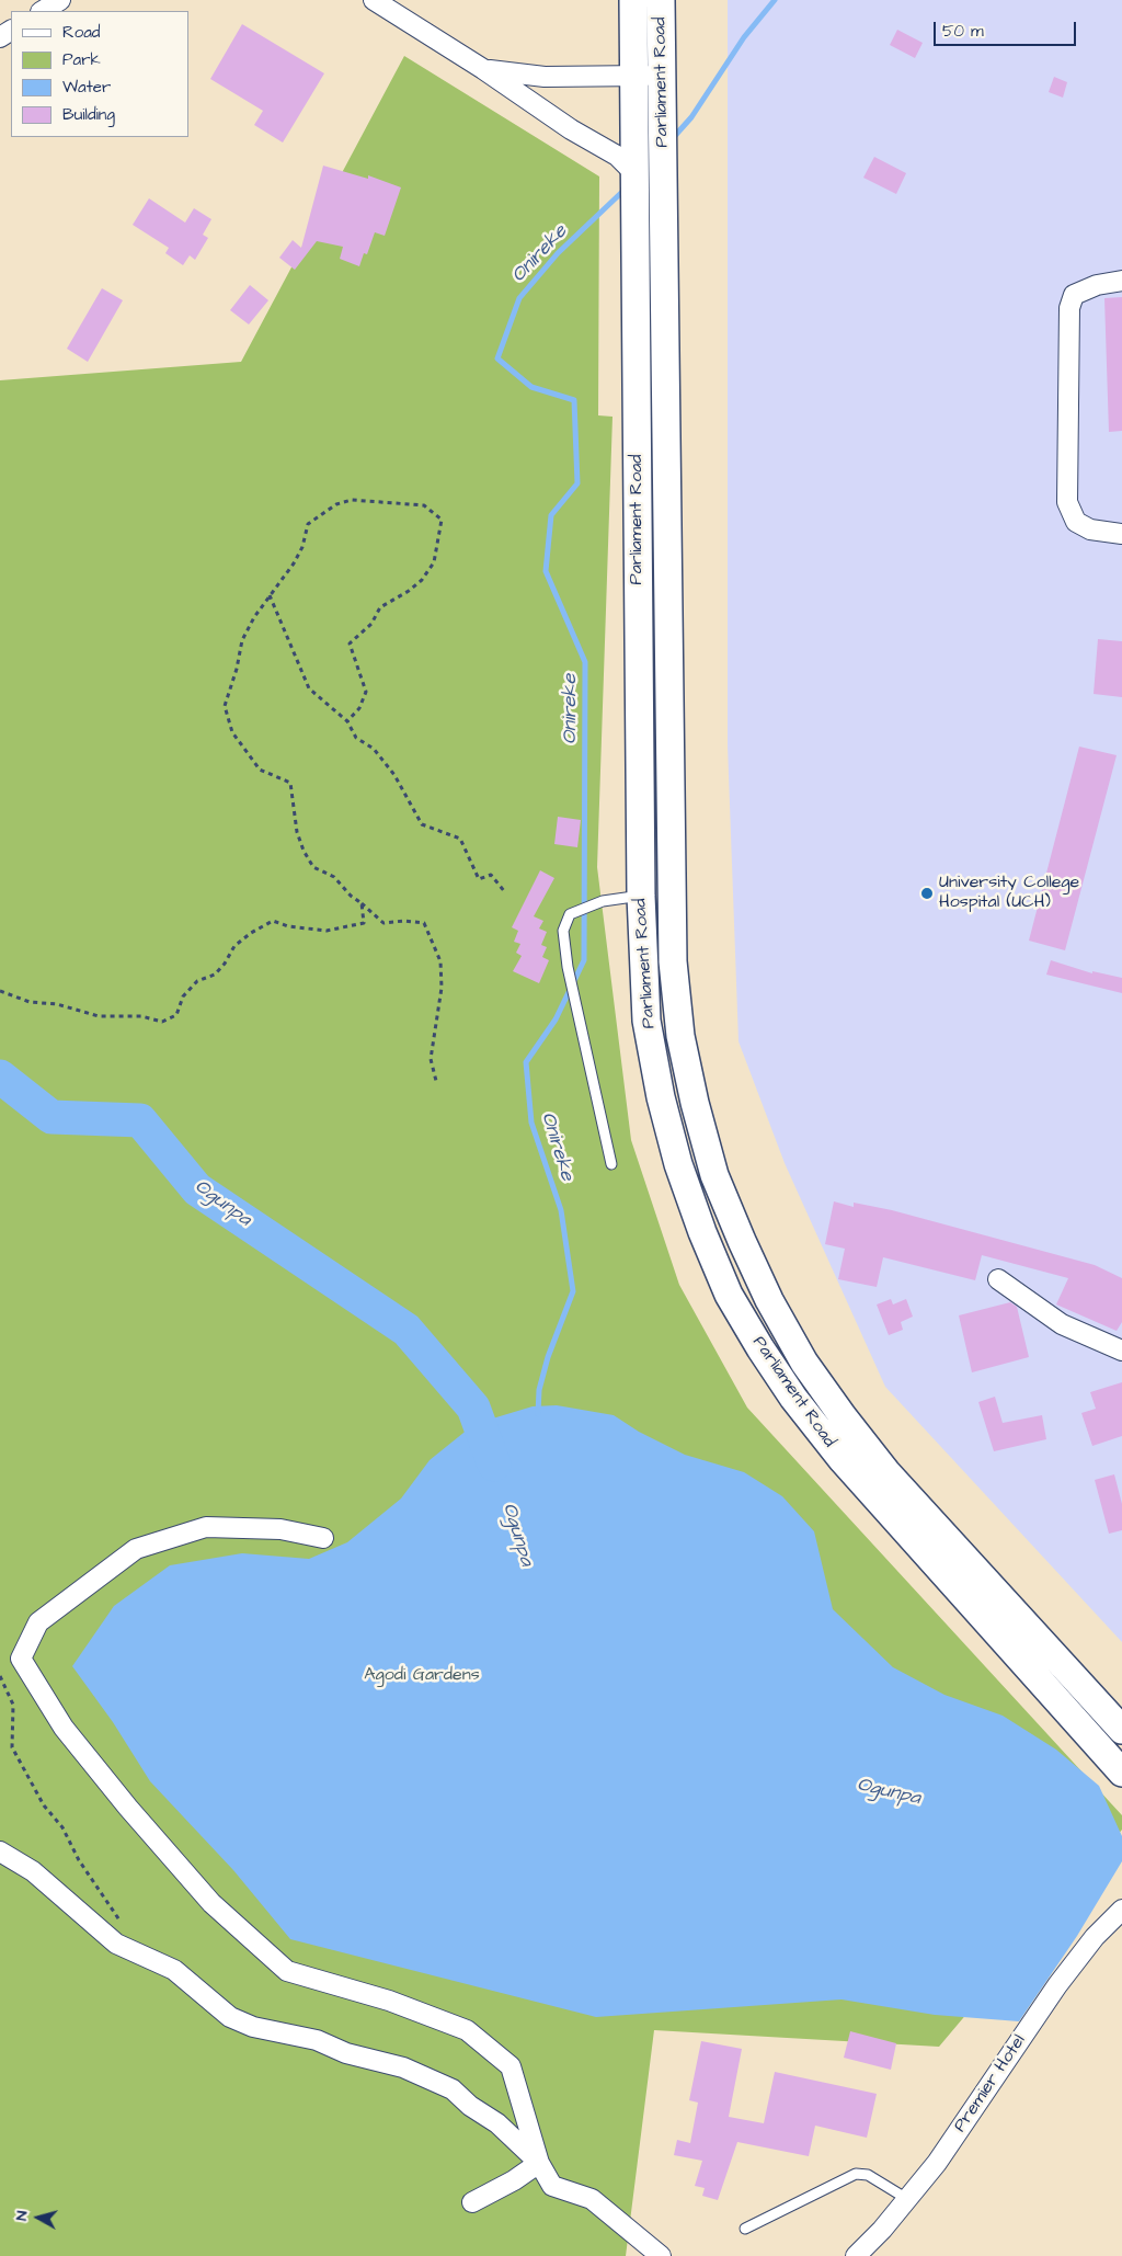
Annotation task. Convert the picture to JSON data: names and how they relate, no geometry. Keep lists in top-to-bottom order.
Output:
{
  "streets": {
    "main road": ["Parliament Road"],
    "street": ["Premier Hotel"]
  },
  "water": ["Onireke", "Ogunpa"],
  "parks": ["Agodi Gardens"],
  "places": ["University College Hospital (UCH)"],
  "legend": [
    "Road",
    "Park",
    "Water",
    "Building"
  ],
  "scale_bar": "50 m",
  "north": "left"
}
